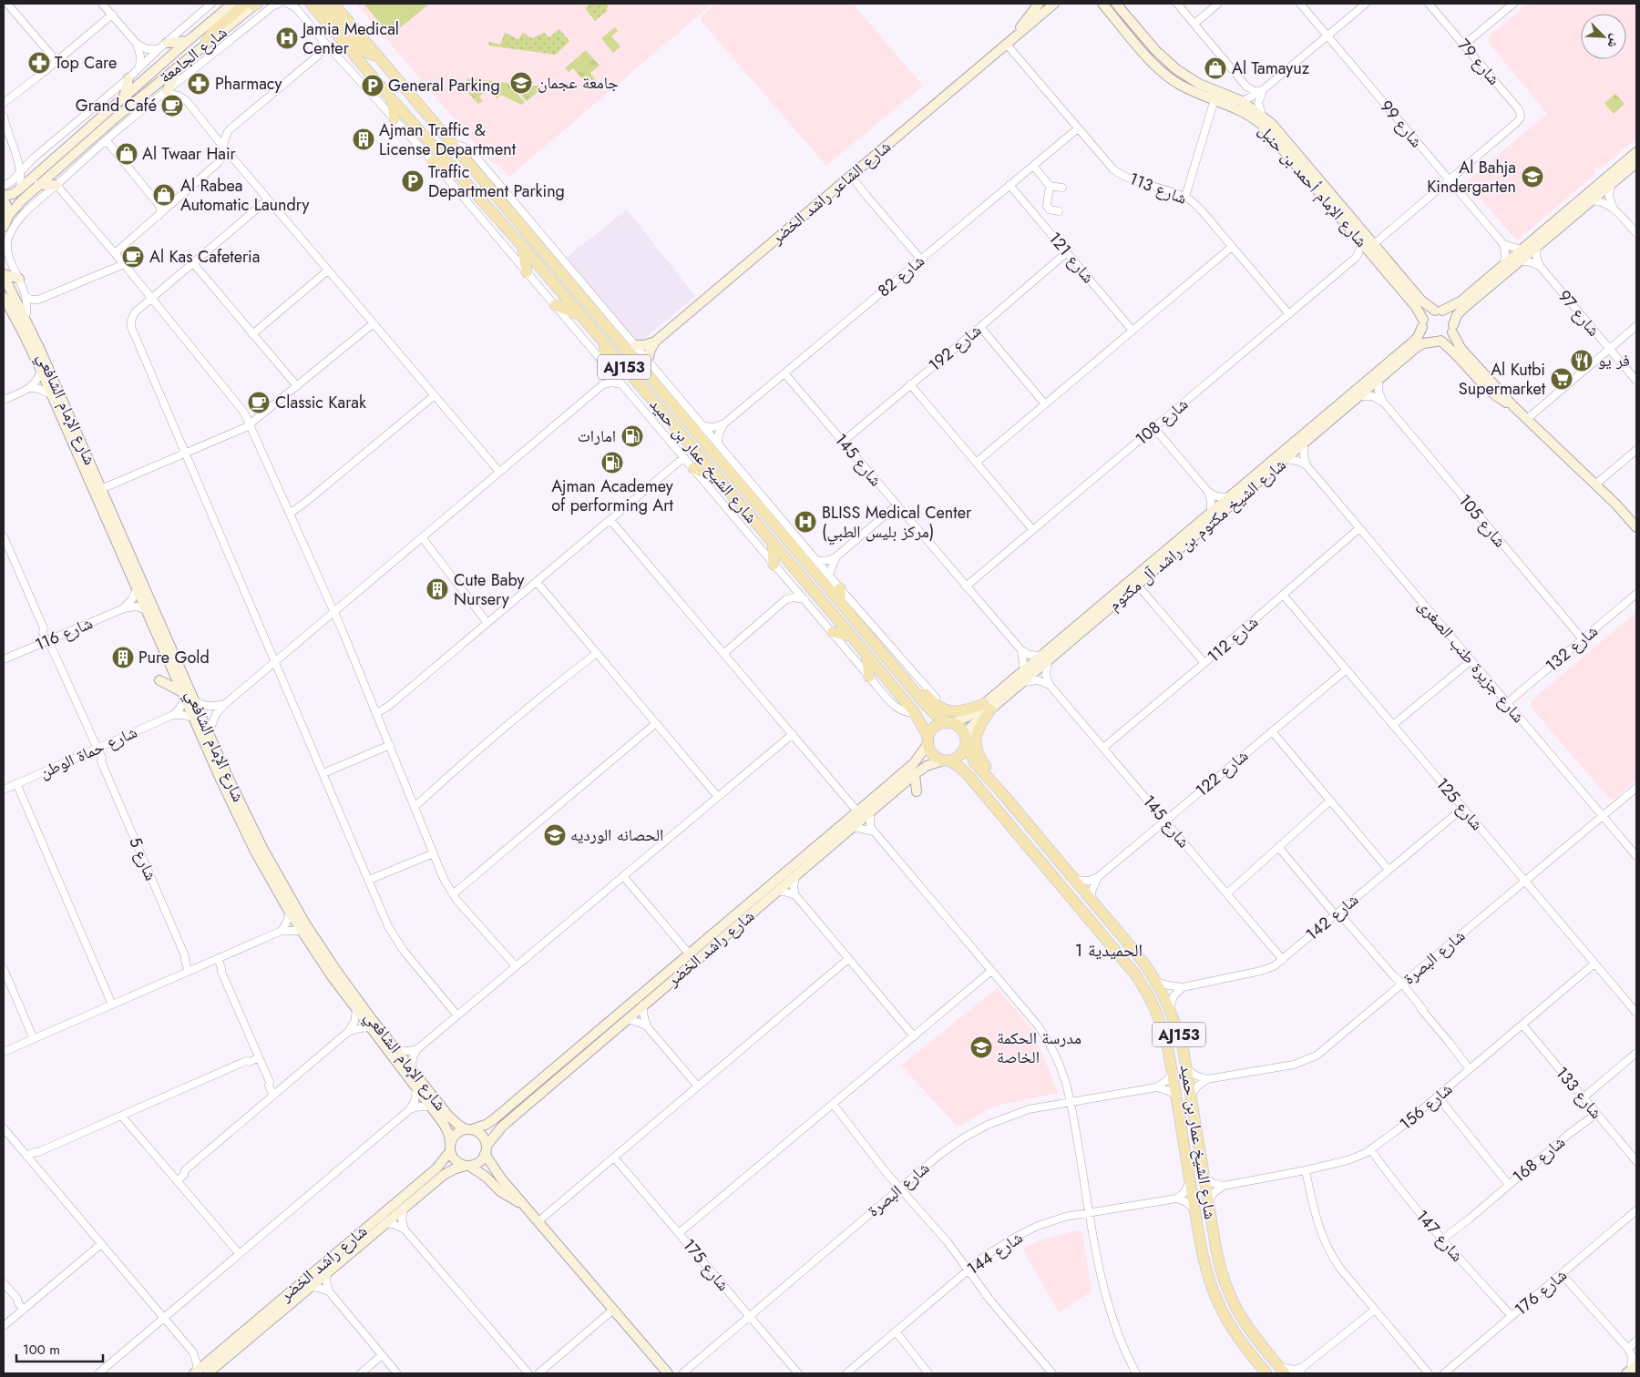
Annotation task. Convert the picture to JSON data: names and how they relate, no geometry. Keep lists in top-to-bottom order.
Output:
{
  "streets": {
    "main road": ["AJ153", "شارع الشيخ عمار بن حميد"],
    "street": [
      "شارع الجامعة",
      "شارع 79",
      "شارع 99",
      "شارع الإمام أحمد بن حنبل",
      "شارع 113",
      "شارع الشاعر راشد الخضر",
      "شارع 121",
      "شارع 82",
      "شارع 97",
      "شارع 192",
      "شارع الإمام الشافعي",
      "شارع 108",
      "شارع 145",
      "شارع 105",
      "شارع الشيخ مكتوم بن راشد آل مكتوم",
      "شارع 116",
      "شارع 112",
      "شارع 132",
      "شارع جزيرة طنب الصغرى",
      "شارع حماة الوطن",
      "شارع 122",
      "شارع 125",
      "شارع 5",
      "شارع 142",
      "شارع راشد الخضر",
      "شارع البصرة",
      "شارع 133",
      "شارع 156",
      "شارع 168",
      "شارع 147",
      "شارع 144",
      "شارع 175",
      "شارع 176"
    ]
  },
  "crossings": [
    ["شارع 79", "شارع 99"],
    ["شارع الإمام أحمد بن حنبل", "شارع 108"],
    ["شارع الإمام أحمد بن حنبل", "شارع الشيخ مكتوم بن راشد آل مكتوم"],
    ["شارع 113", "شارع الشاعر راشد الخضر"],
    ["شارع 113", "شارع 82"],
    ["شارع 113", "شارع 108"],
    ["شارع 121", "شارع 82"],
    ["شارع 121", "شارع 192"],
    ["شارع 82", "شارع 145"],
    ["شارع 192", "شارع 145"],
    ["شارع الإمام الشافعي", "شارع 116"],
    ["شارع الإمام الشافعي", "شارع راشد الخضر"],
    ["شارع 108", "شارع 145"],
    ["شارع 145", "شارع 112"],
    ["شارع 145", "شارع 122"],
    ["شارع 145", "شارع 142"],
    ["شارع الشيخ عمار بن حميد", "شارع الشيخ مكتوم بن راشد آل مكتوم"],
    ["شارع الشيخ عمار بن حميد", "شارع 142"],
    ["شارع الشيخ عمار بن حميد", "شارع راشد الخضر"],
    ["شارع 105", "شارع 132"],
    ["شارع الشيخ مكتوم بن راشد آل مكتوم", "شارع راشد الخضر"],
    ["شارع 116", "شارع 5"],
    ["شارع 112", "شارع جزيرة طنب الصغرى"],
    ["شارع 112", "شارع 125"],
    ["شارع 132", "شارع جزيرة طنب الصغرى"],
    ["شارع جزيرة طنب الصغرى", "شارع البصرة"],
    ["شارع حماة الوطن", "شارع 5"],
    ["شارع 122", "شارع 125"],
    ["شارع 125", "شارع 142"],
    ["شارع 125", "شارع البصرة"],
    ["شارع 125", "شارع 156"],
    ["شارع البصرة", "شارع 175"],
    ["شارع 133", "شارع 156"],
    ["شارع 133", "شارع 168"],
    ["شارع 156", "شارع 147"],
    ["شارع 168", "شارع 147"],
    ["شارع 147", "شارع 176"]
  ],
  "districts": ["الحميدية 1"],
  "places": {
    "hospital": ["Jamia Medical Center", "BLISS Medical Center (مركز بليس الطبي)"],
    "pharmacy": ["Top Care", "Pharmacy"],
    "shop": ["Al Tamayuz", "Al Twaar Hair", "Al Rabea Automatic Laundry"],
    "school or university": [
      "جامعة عجمان",
      "Al Bahja Kindergarten",
      "الحصانه الورديه",
      "مدرسة الحكمة الخاصة"
    ],
    "parking": ["General Parking", "Traffic Department Parking"],
    "cafe": ["Grand Café", "Al Kas Cafeteria", "Classic Karak"],
    "building": ["Ajman Traffic & License Department", "Cute Baby Nursery", "Pure Gold"],
    "restaurant": ["فر يو"],
    "supermarket": ["Al Kutbi Supermarket"],
    "fuel station": ["امارات", "Ajman Academey of performing Art"]
  },
  "scale_bar": "100 m",
  "north": "bottom right"
}
